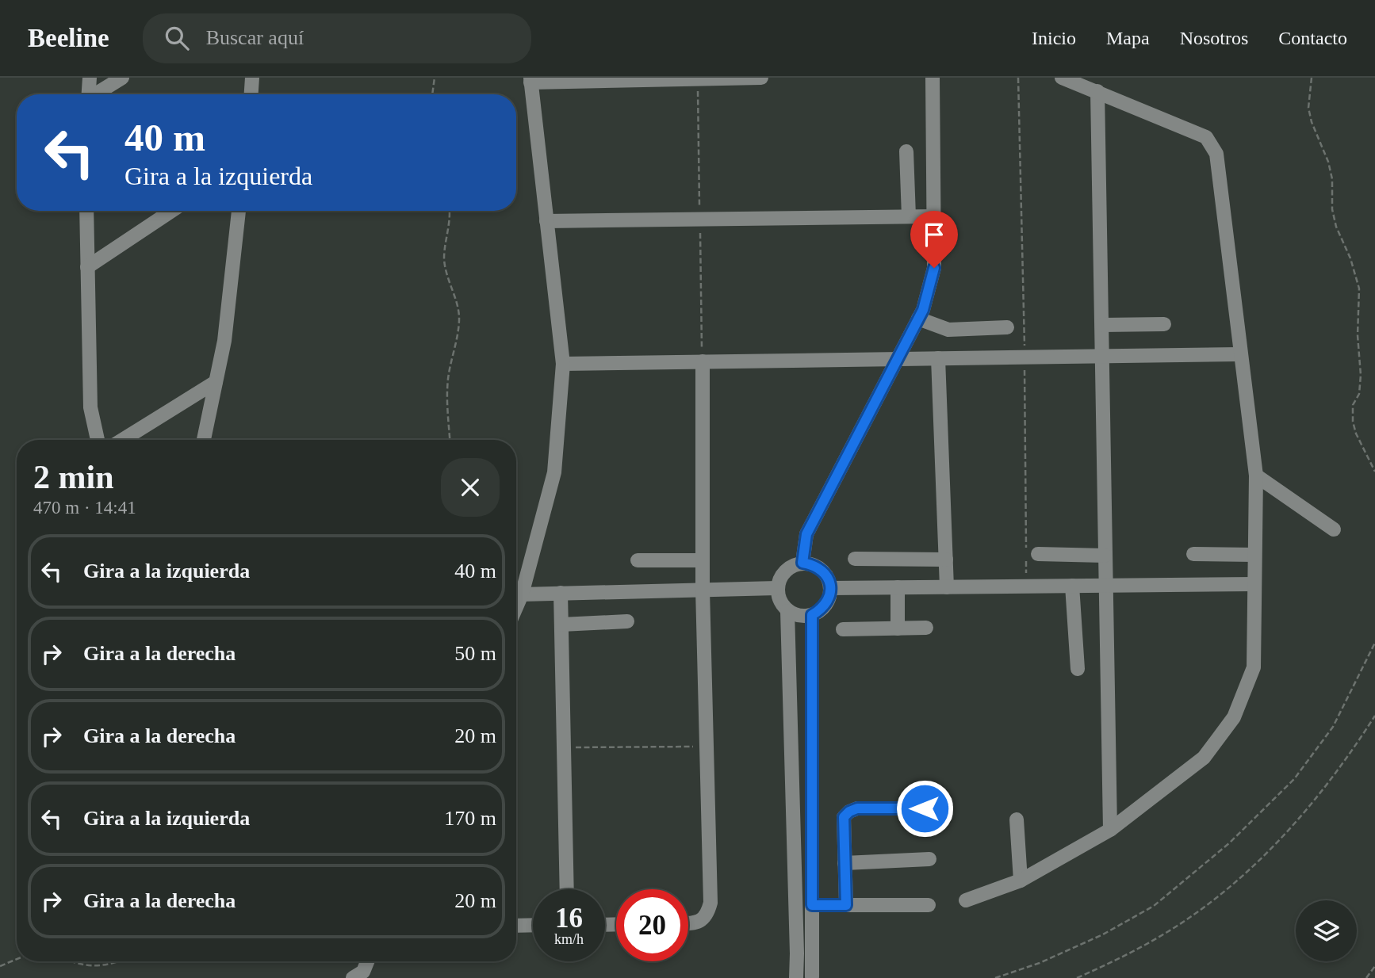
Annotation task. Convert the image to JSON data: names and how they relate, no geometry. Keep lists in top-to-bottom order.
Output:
{
  "page": {
    "header": "Beeline",
    "search": "Buscar aquí",
    "nav": [
      "Inicio",
      "Mapa",
      "Nosotros",
      "Contacto"
    ],
    "turn": ["40 m", "Gira a la izquierda"],
    "heading": ["2 min", "470 m · 14:41"],
    "list": [
      {
        "name": "Gira a la izquierda",
        "value": "40 m"
      },
      {
        "name": "Gira a la derecha",
        "value": "50 m"
      },
      {
        "name": "Gira a la derecha",
        "value": "20 m"
      },
      {
        "name": "Gira a la izquierda",
        "value": "170 m"
      },
      {
        "name": "Gira a la derecha",
        "value": "20 m"
      }
    ],
    "speed": "16 km/h",
    "limit": "20"
  }
}
